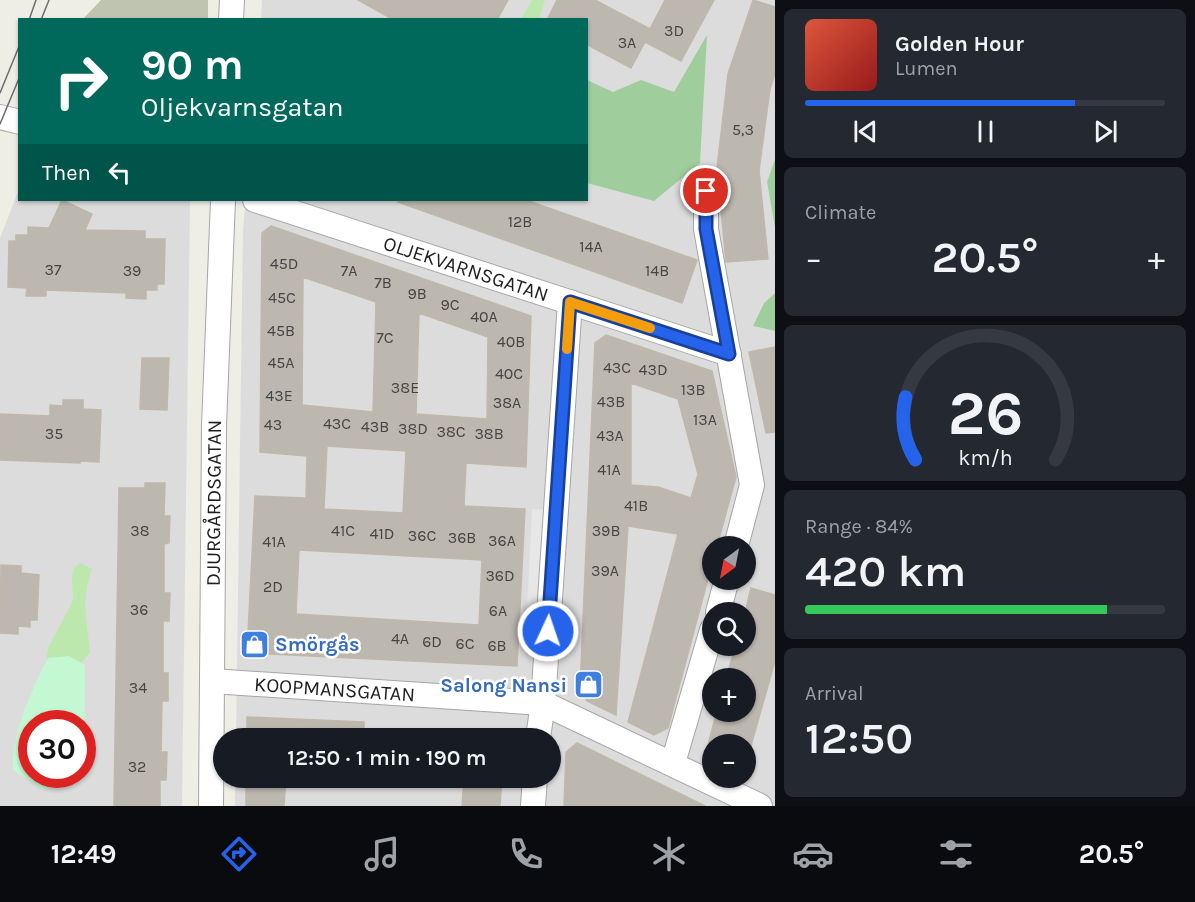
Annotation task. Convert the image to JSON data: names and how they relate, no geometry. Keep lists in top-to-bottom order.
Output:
{
  "streets": {
    "street": ["OLJEKVARNSGATAN", "DJURGÅRDSGATAN", "KOOPMANSGATAN"]
  },
  "crossings": [
    ["DJURGÅRDSGATAN", "KOOPMANSGATAN"]
  ],
  "places": {
    "shop": ["Smörgås", "Salong Nansi"]
  },
  "house_numbers": [
    "3D",
    "3A",
    "5,3",
    "12B",
    "14A",
    "45D",
    "37",
    "39",
    "7A",
    "14B",
    "7B",
    "9B",
    "45C",
    "9C",
    "40A",
    "45B",
    "7C",
    "40B",
    "45A",
    "43C",
    "43D",
    "40C",
    "38E",
    "13B",
    "43E",
    "43B",
    "38A",
    "13A",
    "43C",
    "43",
    "43B",
    "38D",
    "38C",
    "35",
    "38B",
    "43A",
    "41A",
    "41B",
    "38",
    "41C",
    "39B",
    "41D",
    "36C",
    "36B",
    "36A",
    "41A",
    "39A",
    "36D",
    "2D",
    "36",
    "6A",
    "4A",
    "6D",
    "6C",
    "6B",
    "34",
    "32"
  ],
  "north": "bottom left",
  "page": {
    "turn": ["90 m", "Oljekvarnsgatan"],
    "song": ["Golden Hour", "Lumen"],
    "then": "Then",
    "tile": [
      "Climate",
      ["Range · 84%", "420 km"],
      ["Arrival", "12:50"]
    ],
    "heat": ["−", "20.5°", "+"],
    "map_buttons": ["+", "−"],
    "limit": "30",
    "trip": "12:50 · 1 min · 190 m",
    "tabs": ["12:49", "20.5°"],
    "gauge": ["26", "km/h"]
  }
}
